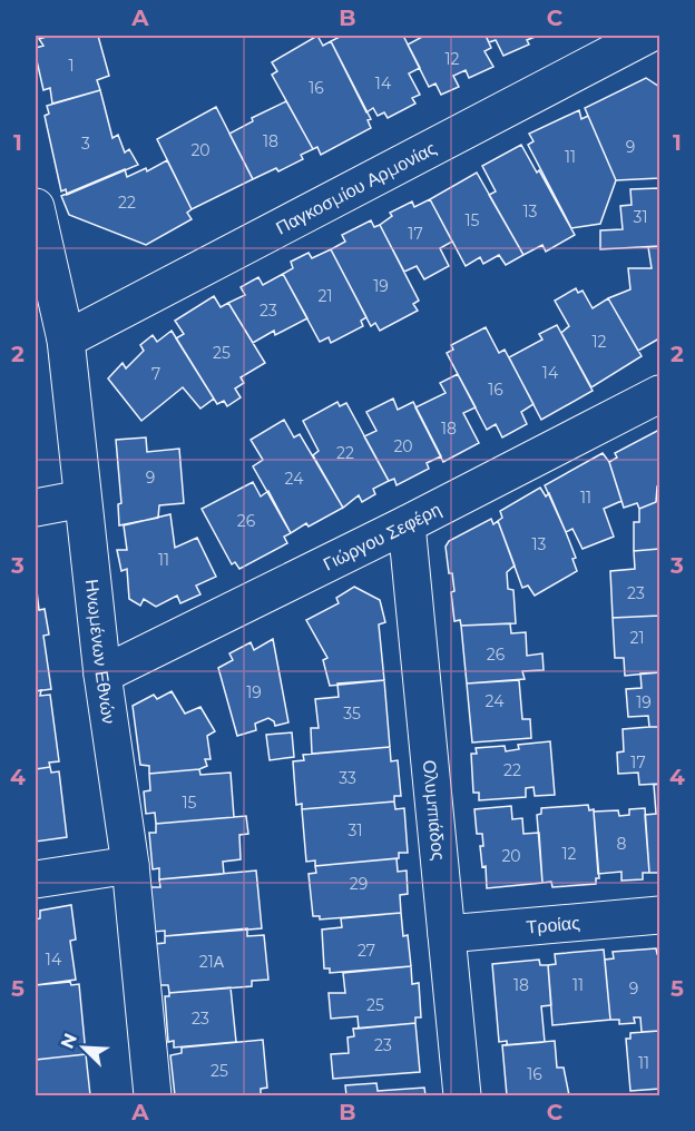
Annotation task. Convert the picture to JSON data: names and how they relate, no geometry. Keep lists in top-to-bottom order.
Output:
{
  "streets": {
    "street": [
      "Παγκοσμίου Αρμονίας",
      "Γιώργου Σεφέρη",
      "Ηνωμένων Εθνών",
      "Ολυμπιάδος",
      "Τροίας"
    ]
  },
  "crossings": [
    ["Παγκοσμίου Αρμονίας", "Ηνωμένων Εθνών"],
    ["Γιώργου Σεφέρη", "Ηνωμένων Εθνών"],
    ["Γιώργου Σεφέρη", "Ολυμπιάδος"],
    ["Ολυμπιάδος", "Τροίας"]
  ],
  "house_numbers": [
    "12",
    "1",
    "14",
    "16",
    "18",
    "3",
    "9",
    "20",
    "11",
    "22",
    "13",
    "31",
    "15",
    "17",
    "19",
    "21",
    "23",
    "12",
    "25",
    "14",
    "7",
    "16",
    "18",
    "20",
    "22",
    "9",
    "24",
    "11",
    "26",
    "13",
    "11",
    "23",
    "21",
    "26",
    "19",
    "24",
    "19",
    "35",
    "17",
    "22",
    "33",
    "15",
    "31",
    "8",
    "12",
    "20",
    "29",
    "27",
    "14",
    "21Α",
    "18",
    "11",
    "9",
    "25",
    "23",
    "23",
    "11",
    "25",
    "16"
  ],
  "north": "top left",
  "grid": {
    "columns": ["A", "B", "C"],
    "rows": [
      "1",
      "2",
      "3",
      "4",
      "5"
    ]
  }
}
